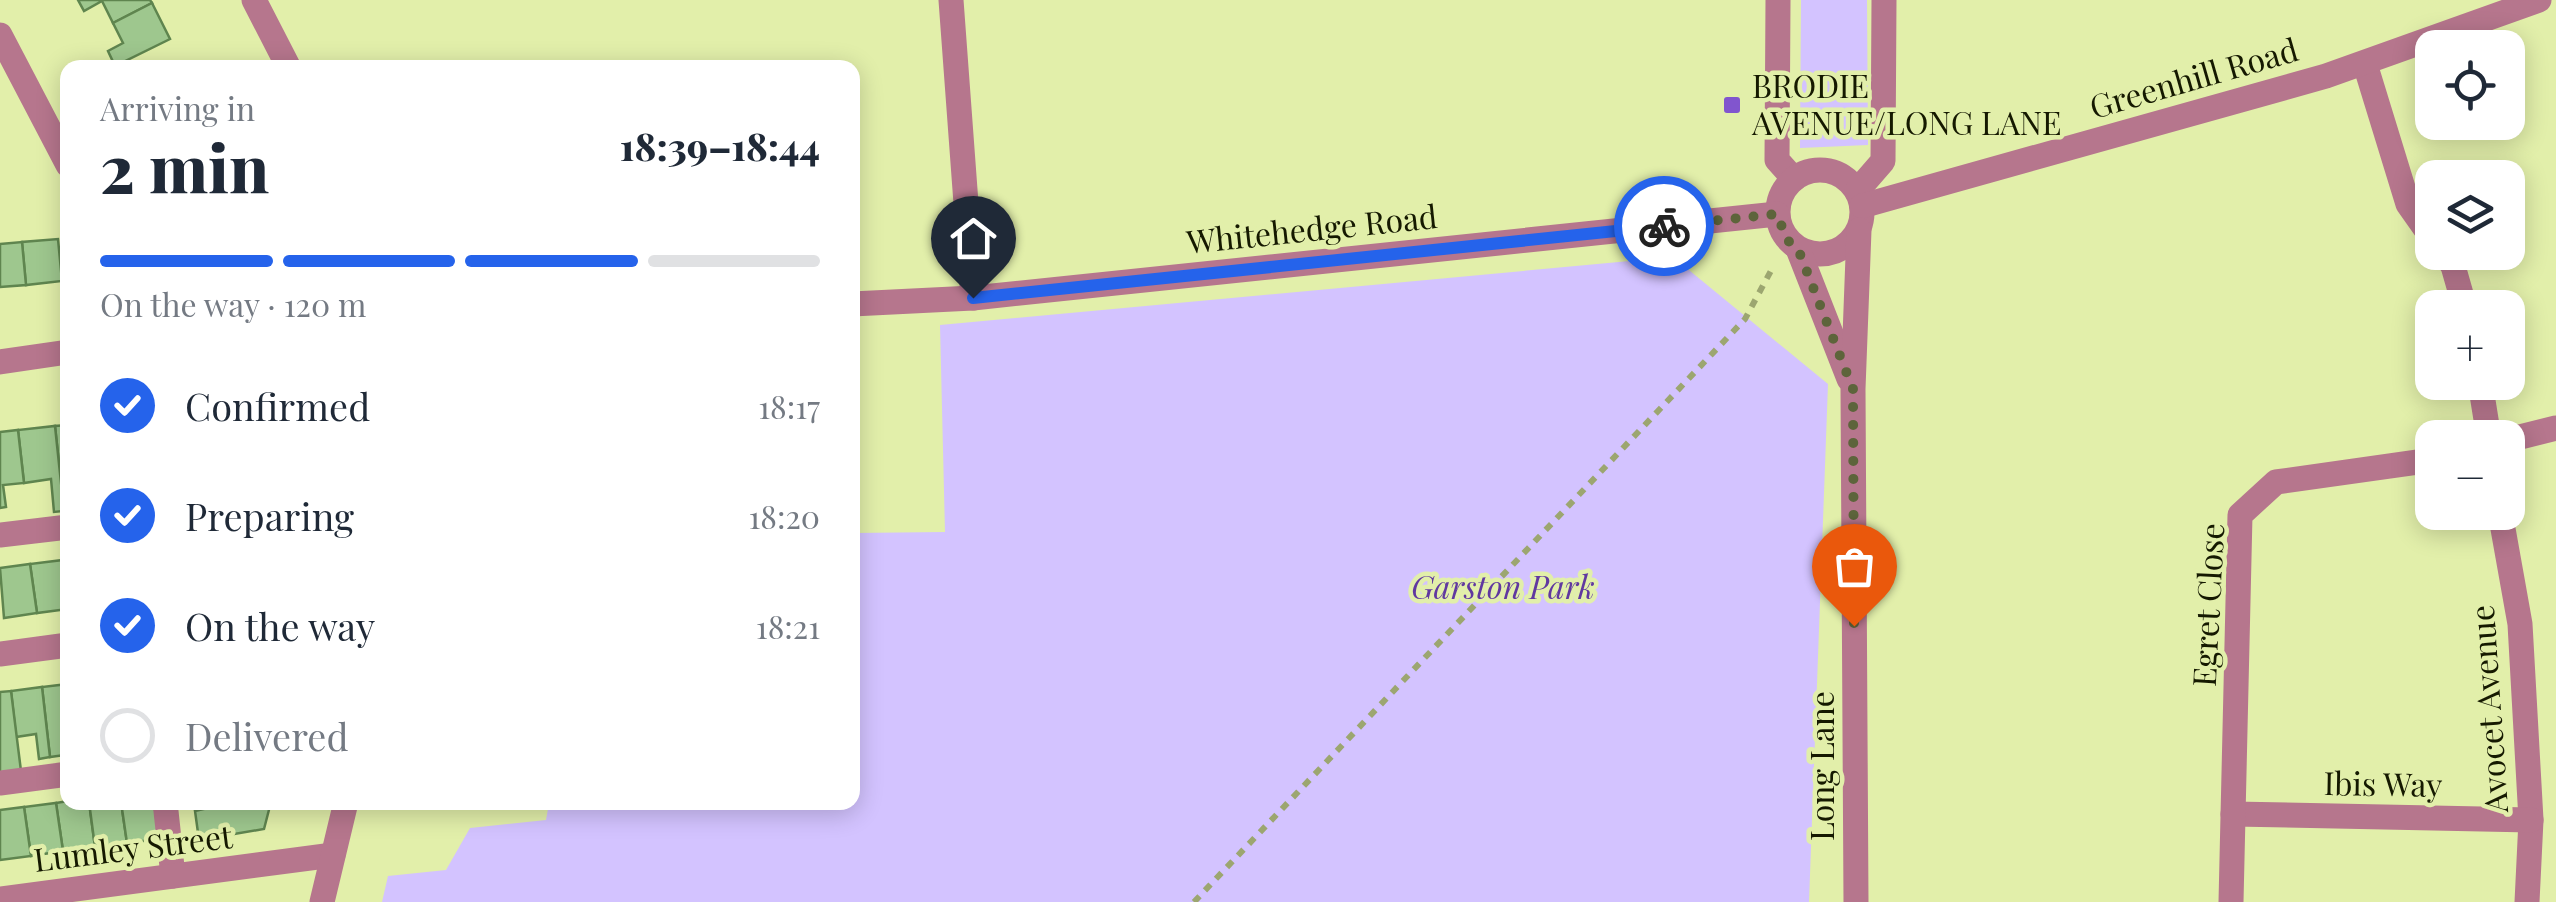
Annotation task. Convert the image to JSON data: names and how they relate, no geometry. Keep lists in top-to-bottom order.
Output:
{
  "streets": {
    "street": [
      "Greenhill Road",
      "Whitehedge Road",
      "Egret Close",
      "Avocet Avenue",
      "Long Lane",
      "Ibis Way",
      "Lumley Street"
    ]
  },
  "crossings": [
    ["Greenhill Road", "Whitehedge Road"],
    ["Greenhill Road", "Long Lane"],
    ["Whitehedge Road", "Long Lane"],
    ["Egret Close", "Ibis Way"],
    ["Avocet Avenue", "Ibis Way"]
  ],
  "parks": ["Garston Park"],
  "places": {
    "transit": ["BRODIE AVENUE/LONG LANE"]
  },
  "page": {
    "map_buttons": ["+", "−"],
    "heading": ["2 min", "Arriving in", "18:39–18:44"],
    "bar": "On the way · 120 m",
    "list": [
      ["Confirmed", "18:17"],
      ["Preparing", "18:20"],
      ["On the way", "18:21"],
      "Delivered"
    ]
  }
}
